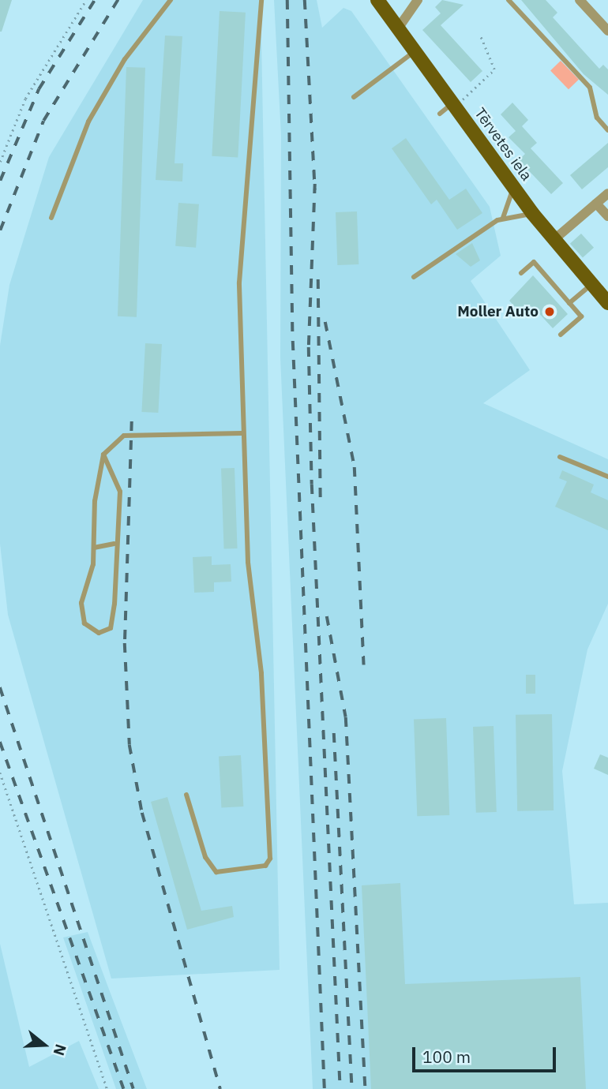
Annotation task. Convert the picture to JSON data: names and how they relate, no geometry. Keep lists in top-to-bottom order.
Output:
{
  "streets": {
    "main road": ["Tērvetes iela"]
  },
  "places": ["Moller Auto"],
  "scale_bar": "100 m",
  "north": "right"
}
